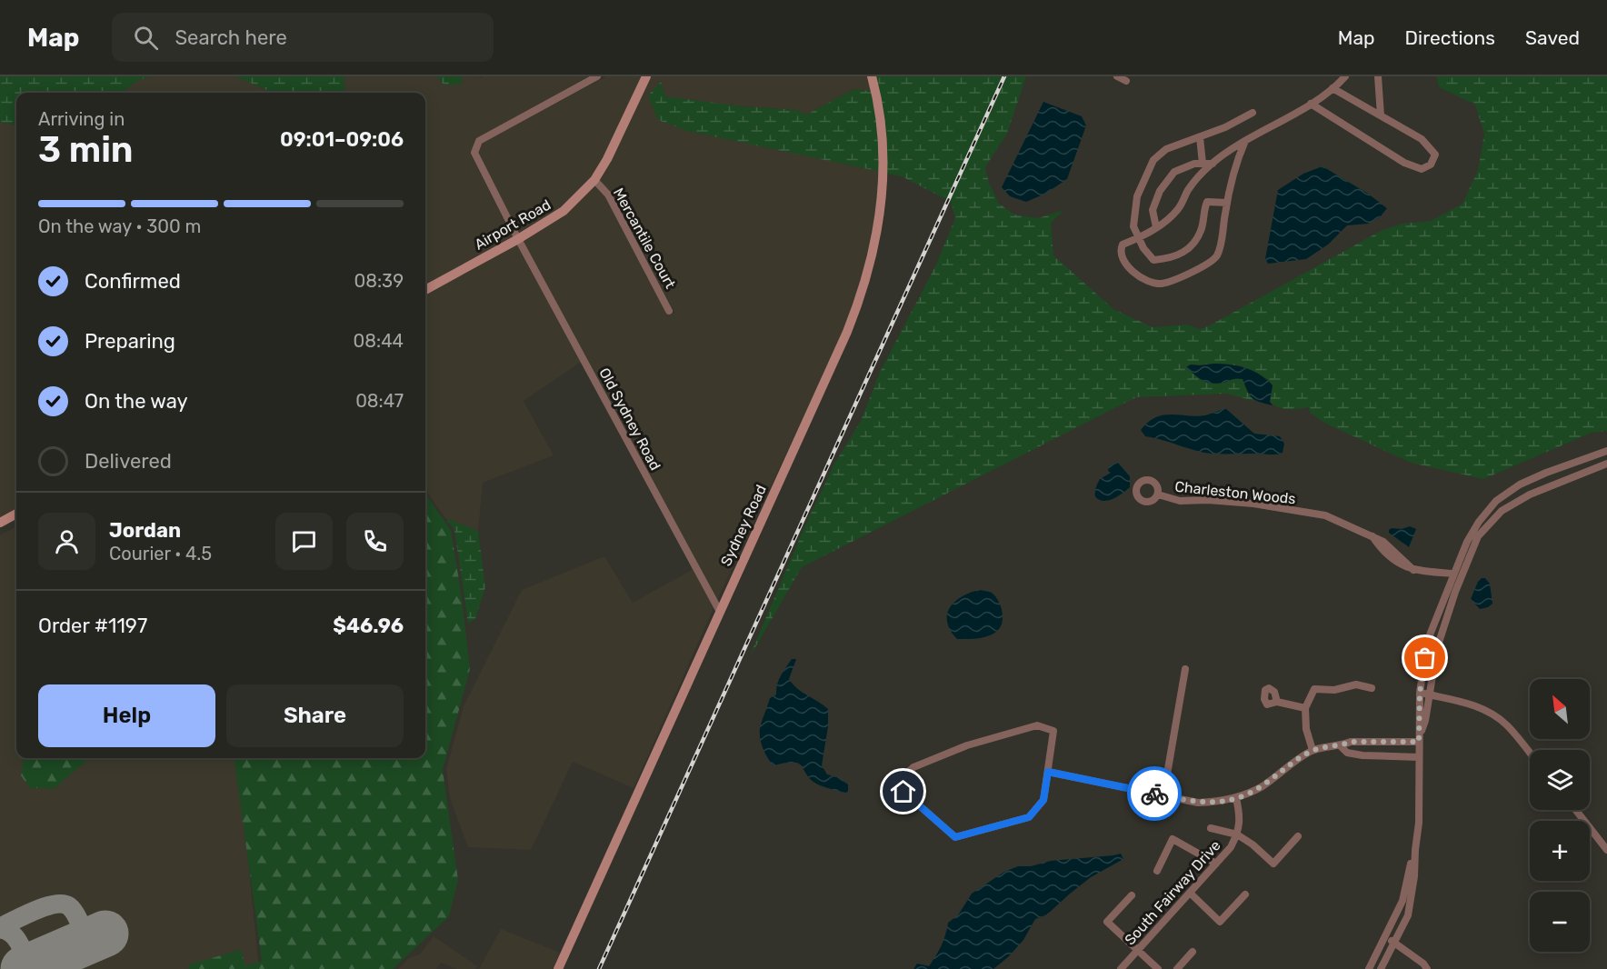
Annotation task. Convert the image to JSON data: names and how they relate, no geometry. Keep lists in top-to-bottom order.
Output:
{
  "streets": {
    "street": [
      "Airport Road",
      "Mercantile Court",
      "Old Sydney Road",
      "Charleston Woods",
      "Sydney Road",
      "South Fairway Drive"
    ]
  },
  "crossings": [
    ["Airport Road", "Mercantile Court"],
    ["Airport Road", "Old Sydney Road"],
    ["Old Sydney Road", "Sydney Road"]
  ],
  "north": "top left",
  "page": {
    "header": "Map",
    "search": "Search here",
    "nav": ["Map", "Directions", "Saved"],
    "heading": ["3 min", "Arriving in", "09:01–09:06"],
    "panel": [
      "Jordan",
      "Courier · 4.5",
      "Order #1197",
      "$46.96"
    ],
    "bar": "On the way · 300 m",
    "list": [
      ["Confirmed", "08:39"],
      ["Preparing", "08:44"],
      ["On the way", "08:47"],
      "Delivered"
    ],
    "buttons": ["Help", "Share"],
    "map_buttons": ["+", "−"]
  }
}
